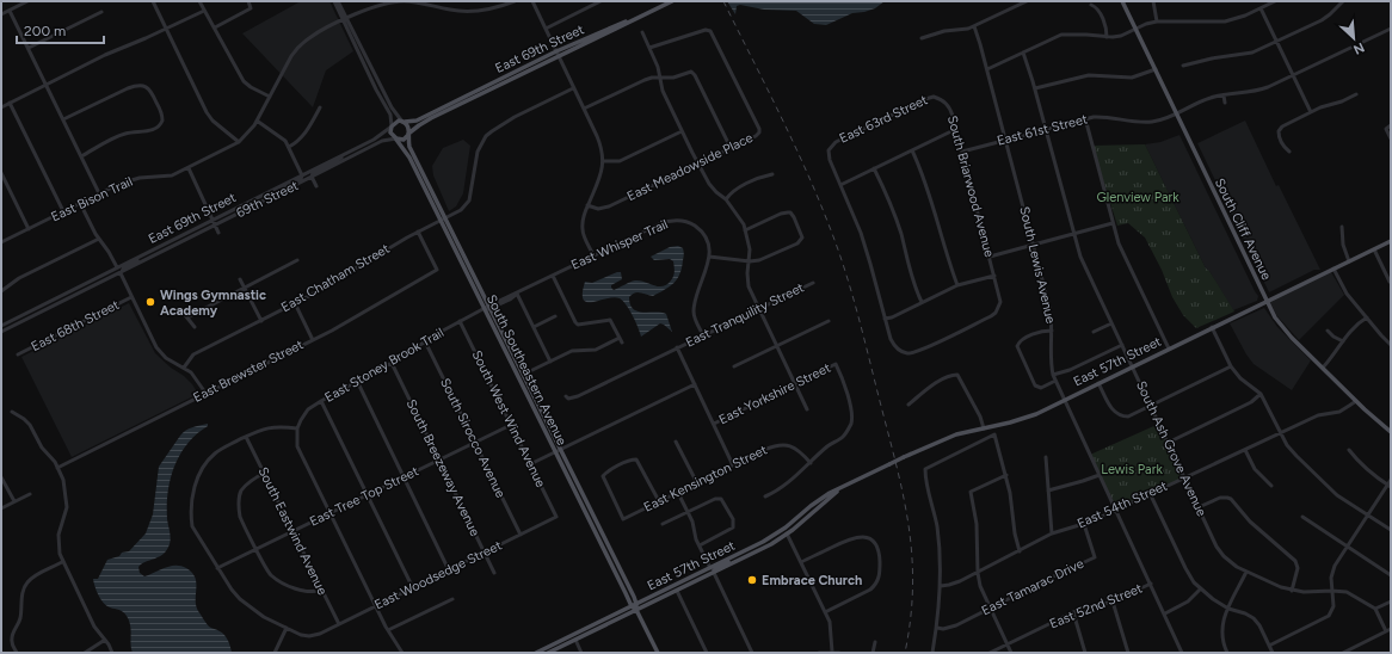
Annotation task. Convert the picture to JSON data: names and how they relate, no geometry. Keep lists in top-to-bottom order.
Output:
{
  "streets": {
    "main road": [
      "East 69th Street",
      "South Cliff Avenue",
      "East 57th Street",
      "South Southeastern Avenue"
    ],
    "street": [
      "East 63rd Street",
      "East 61st Street",
      "East Meadowside Place",
      "South Briarwood Avenue",
      "East Bison Trail",
      "69th Street",
      "East Whisper Trail",
      "South Lewis Avenue",
      "East Chatham Street",
      "East Tranquility Street",
      "East 68th Street",
      "East Stoney Brook Trail",
      "East Brewster Street",
      "East Yorkshire Street",
      "South West Wind Avenue",
      "South Sirocco Avenue",
      "South Ash Grove Avenue",
      "South Breezeway Avenue",
      "East Kensington Street",
      "East Tree Top Street",
      "East 54th Street",
      "South Eastwind Avenue",
      "East Woodsedge Street",
      "East Tamarac Drive",
      "East 52nd Street"
    ]
  },
  "crossings": [
    ["East 69th Street", "69th Street"],
    ["East 69th Street", "South Southeastern Avenue"],
    ["East 63rd Street", "South Briarwood Avenue"],
    ["East 61st Street", "South Briarwood Avenue"],
    ["East 61st Street", "South Cliff Avenue"],
    ["East 61st Street", "South Lewis Avenue"],
    ["East 61st Street", "South Ash Grove Avenue"],
    ["69th Street", "South Southeastern Avenue"],
    ["South Cliff Avenue", "East 57th Street"],
    ["South Cliff Avenue", "East 54th Street"],
    ["East Whisper Trail", "East Stoney Brook Trail"],
    ["East Whisper Trail", "South Southeastern Avenue"],
    ["South Lewis Avenue", "East 57th Street"],
    ["South Lewis Avenue", "East 54th Street"],
    ["South Lewis Avenue", "East 52nd Street"],
    ["East Chatham Street", "South Southeastern Avenue"],
    ["East Chatham Street", "East Brewster Street"],
    ["East 57th Street", "South Southeastern Avenue"],
    ["East 57th Street", "South Ash Grove Avenue"],
    ["East Stoney Brook Trail", "South Southeastern Avenue"],
    ["East Stoney Brook Trail", "South West Wind Avenue"],
    ["East Stoney Brook Trail", "South Sirocco Avenue"],
    ["East Stoney Brook Trail", "South Breezeway Avenue"],
    ["East Yorkshire Street", "East Kensington Street"],
    ["South West Wind Avenue", "East Tree Top Street"],
    ["South West Wind Avenue", "East Woodsedge Street"],
    ["South Sirocco Avenue", "East Tree Top Street"],
    ["South Sirocco Avenue", "East Woodsedge Street"],
    ["South Ash Grove Avenue", "East 54th Street"],
    ["South Breezeway Avenue", "East Tree Top Street"],
    ["South Breezeway Avenue", "East Woodsedge Street"],
    ["East Tree Top Street", "South Eastwind Avenue"],
    ["East 54th Street", "East Tamarac Drive"],
    ["South Eastwind Avenue", "East Woodsedge Street"]
  ],
  "parks": ["Glenview Park", "Lewis Park"],
  "places": ["Wings Gymnastic Academy", "Embrace Church"],
  "scale_bar": "200 m",
  "north": "bottom right"
}
